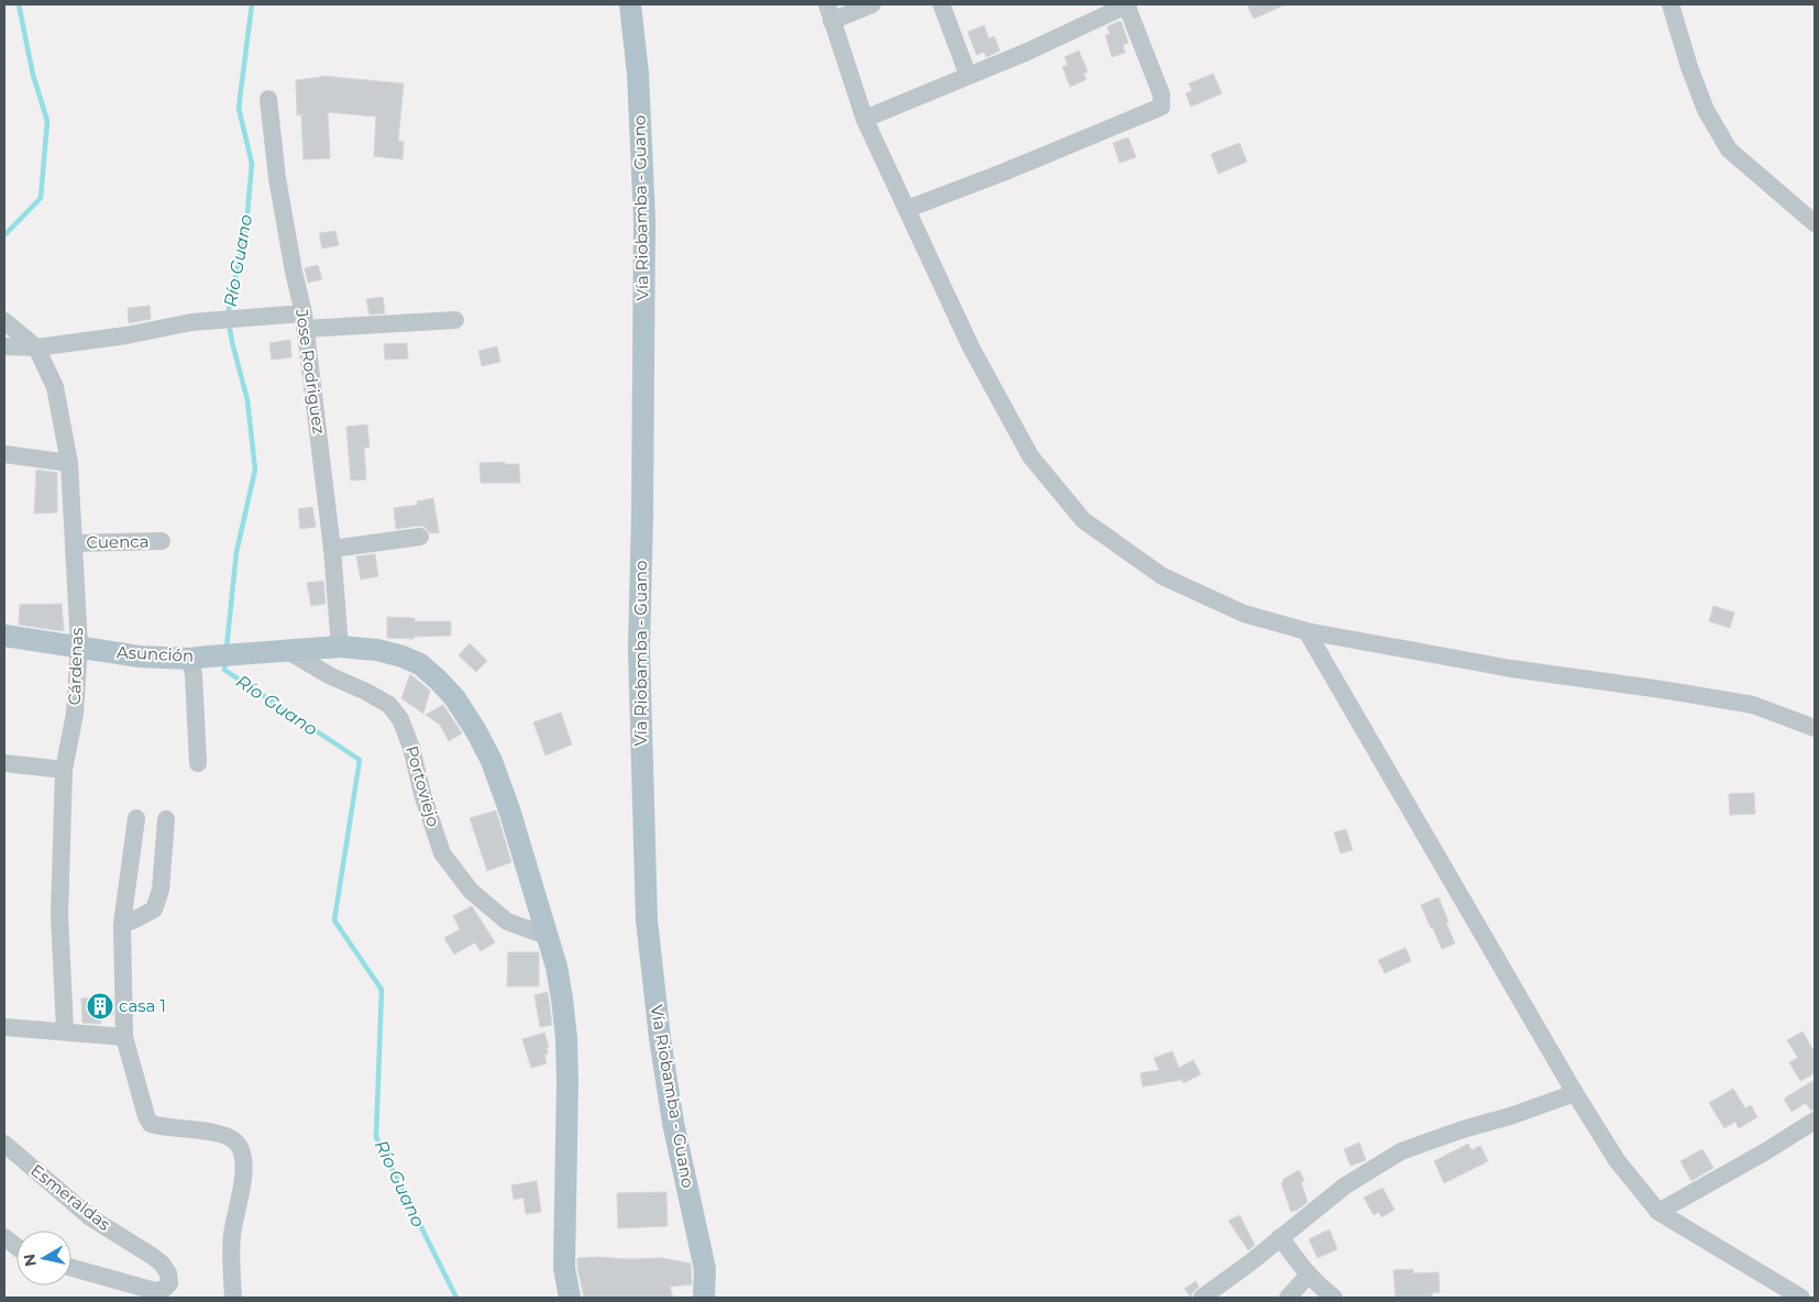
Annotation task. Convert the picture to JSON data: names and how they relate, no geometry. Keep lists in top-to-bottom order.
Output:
{
  "streets": {
    "main road": ["Vía Riobamba - Guano", "Asunción"],
    "street": [
      "Jose Rodriguez",
      "Cuenca",
      "Cárdenas",
      "Portoviejo",
      "Esmeraldas"
    ]
  },
  "crossings": [
    ["Jose Rodriguez", "Asunción"],
    ["Cuenca", "Cárdenas"],
    ["Asunción", "Cárdenas"],
    ["Asunción", "Portoviejo"]
  ],
  "water": ["Río Guano"],
  "places": {
    "building": ["casa 1"]
  },
  "north": "left"
}
